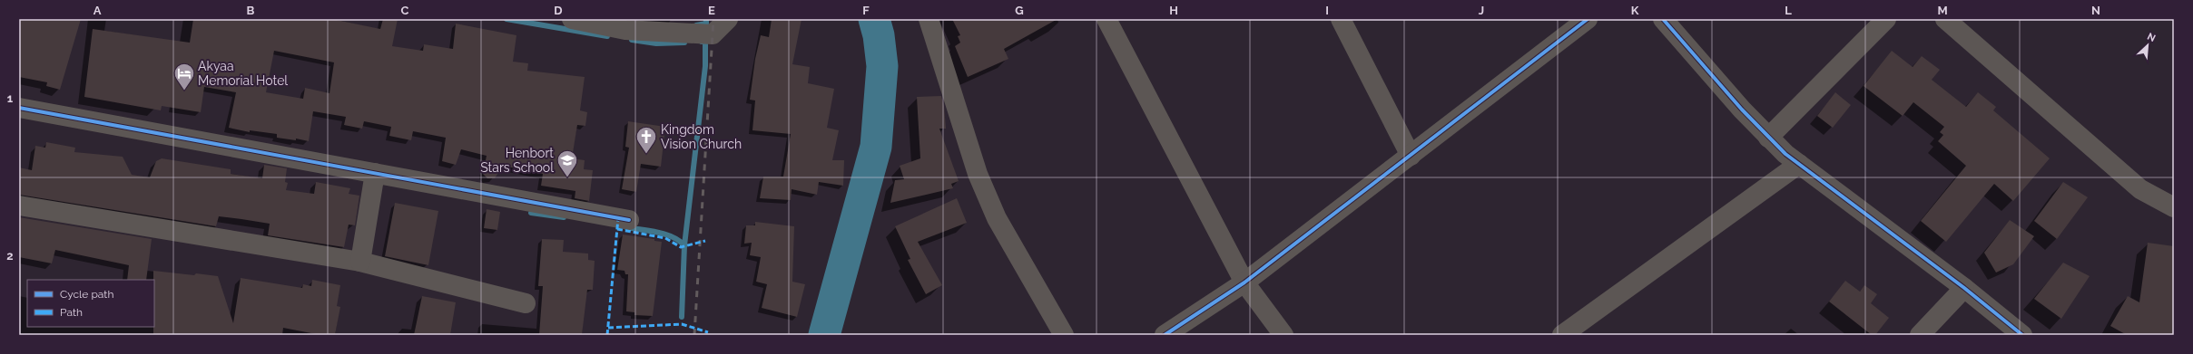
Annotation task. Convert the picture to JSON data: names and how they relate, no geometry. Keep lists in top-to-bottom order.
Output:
{
  "places": {
    "hotel": ["Akyaa Memorial Hotel"],
    "church": ["Kingdom Vision Church"],
    "school or university": ["Henbort Stars School"]
  },
  "legend": ["Cycle path", "Path"],
  "north": "top right",
  "grid": {
    "columns": [
      "A",
      "B",
      "C",
      "D",
      "E",
      "F",
      "G",
      "H",
      "I",
      "J",
      "K",
      "L",
      "M",
      "N"
    ],
    "rows": ["1", "2"]
  }
}
